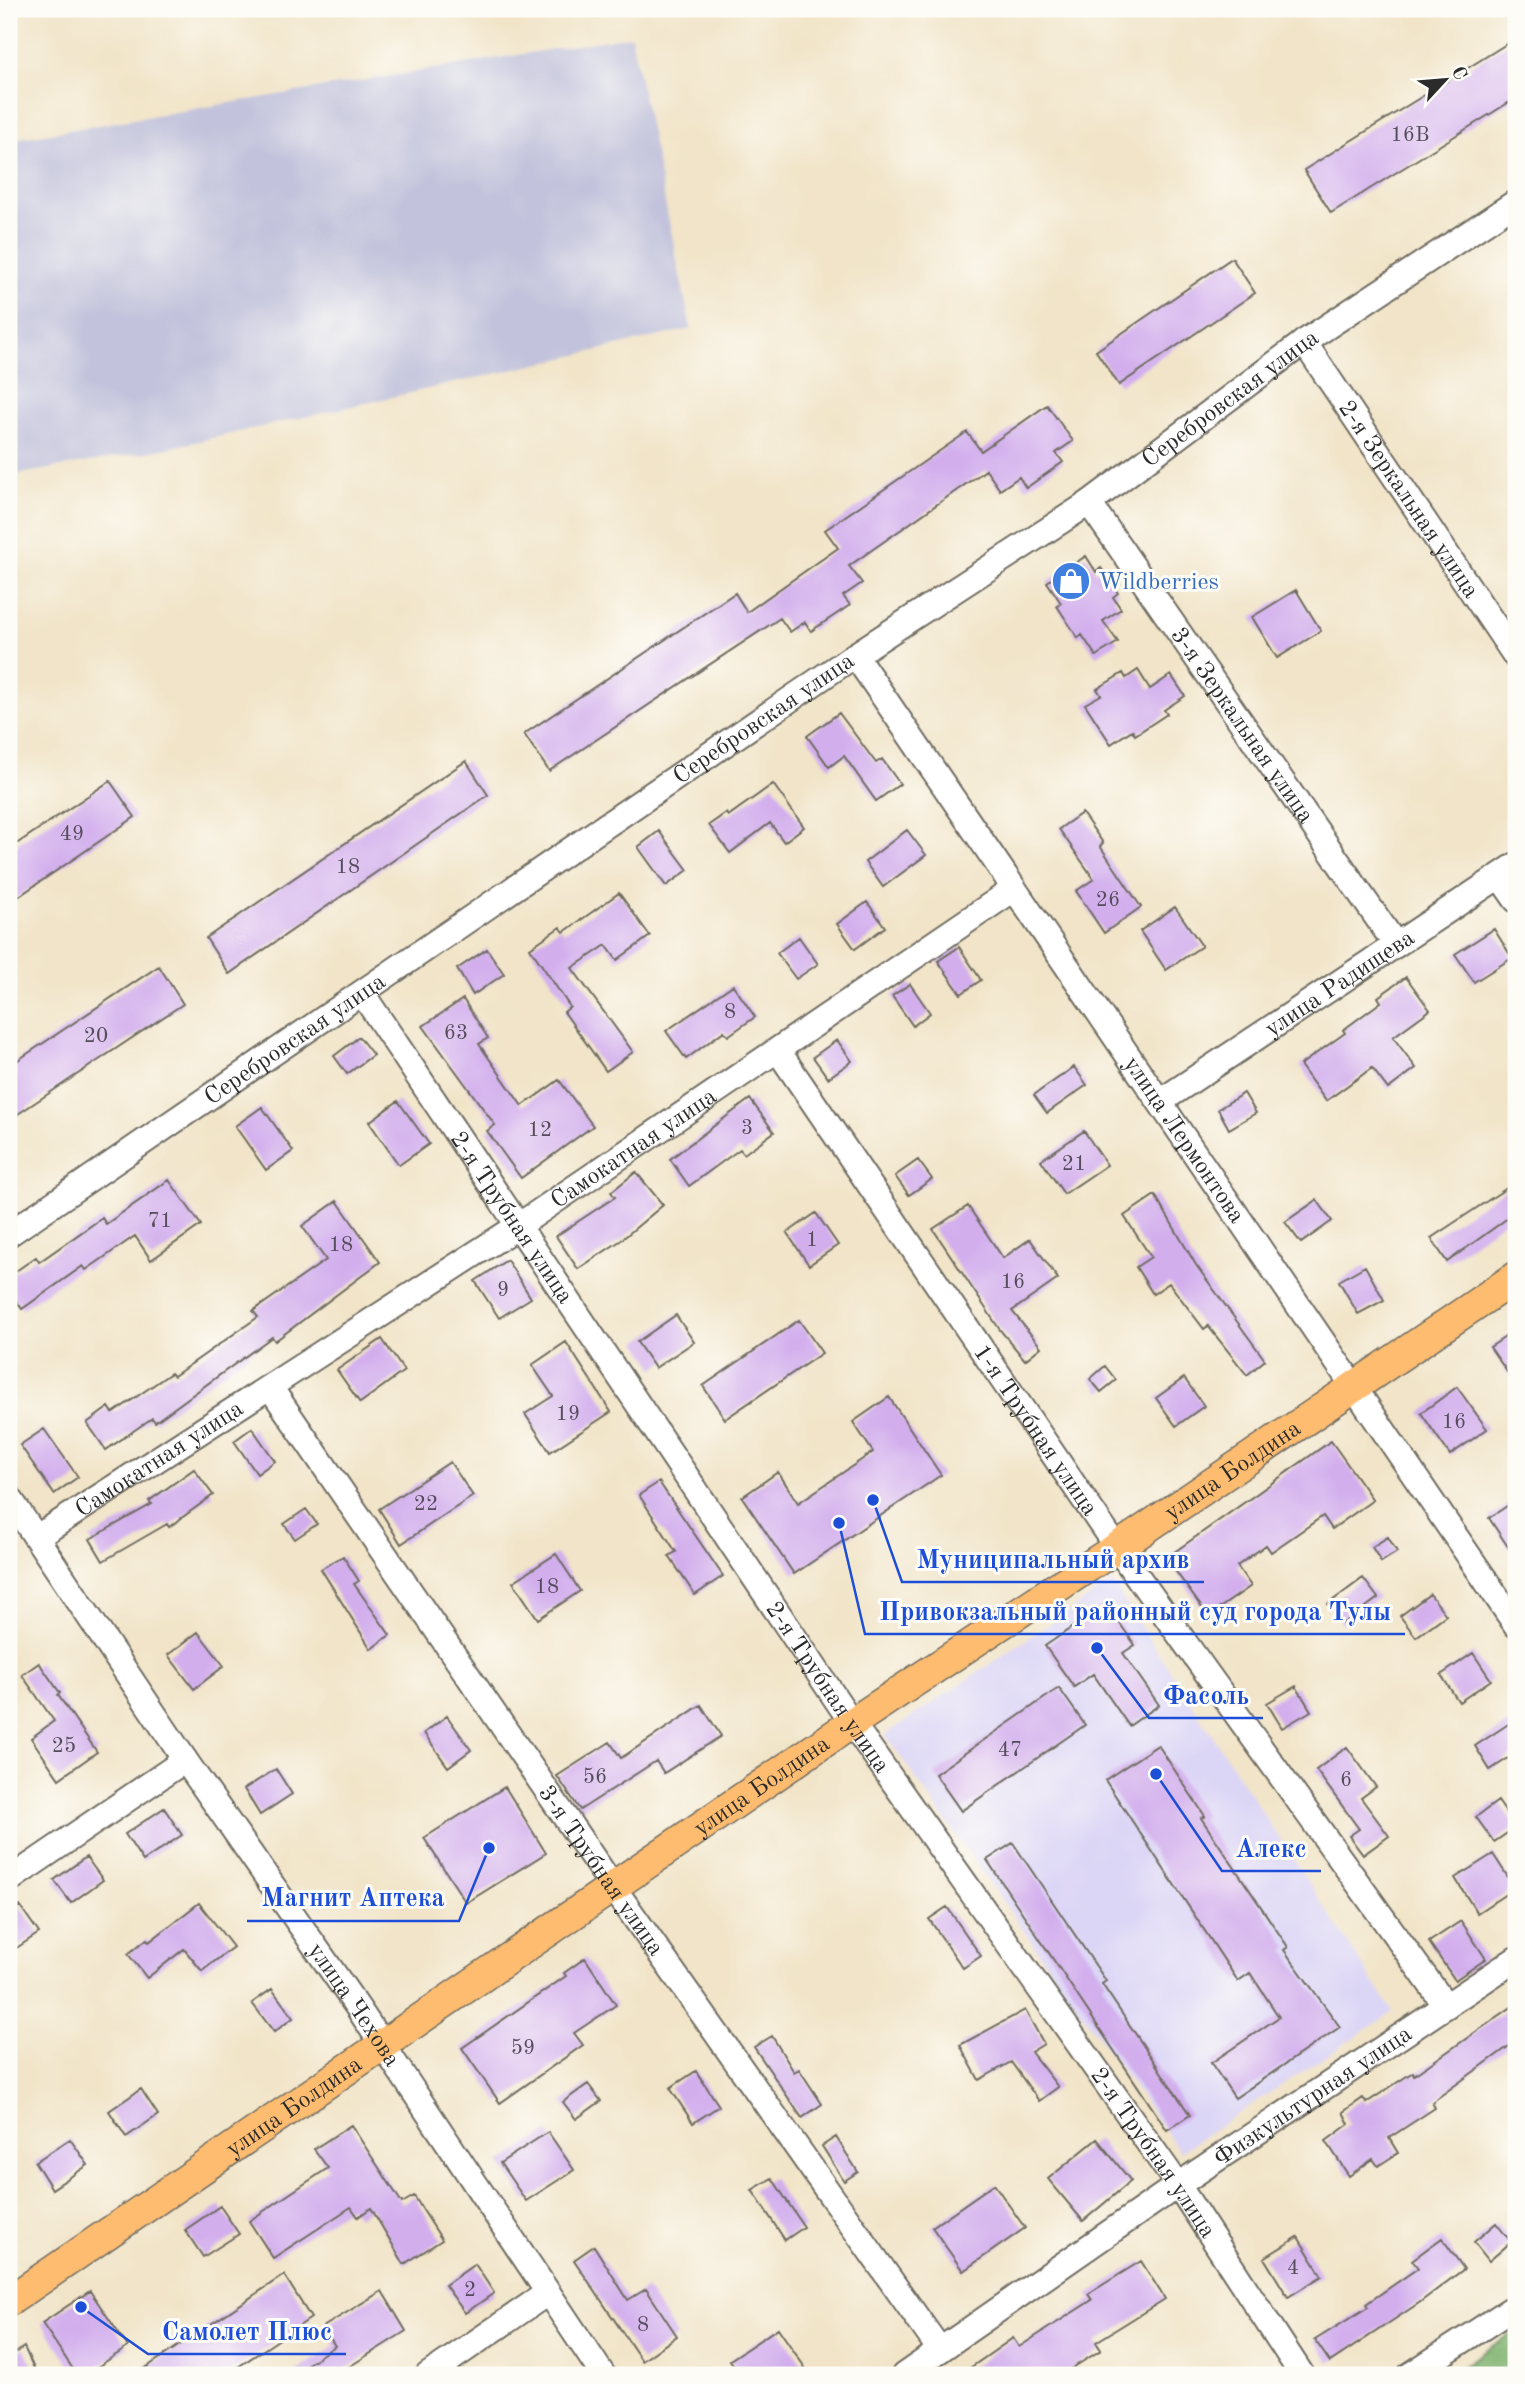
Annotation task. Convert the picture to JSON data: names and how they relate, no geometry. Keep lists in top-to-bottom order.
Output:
{
  "streets": {
    "main road": ["улица Болдина"],
    "street": [
      "Серебровская улица",
      "2-я Зеркальная улица",
      "3-я Зеркальная улица",
      "улица Радищева",
      "улица Лермонтова",
      "Самокатная улица",
      "2-я Трубная улица",
      "1-я Трубная улица",
      "3-я Трубная улица",
      "улица Чехова",
      "Физкультурная улица"
    ]
  },
  "crossings": [
    ["Серебровская улица", "2-я Зеркальная улица"],
    ["Серебровская улица", "3-я Зеркальная улица"],
    ["Серебровская улица", "улица Лермонтова"],
    ["Серебровская улица", "2-я Трубная улица"],
    ["3-я Зеркальная улица", "улица Радищева"],
    ["улица Радищева", "улица Лермонтова"],
    ["улица Лермонтова", "Самокатная улица"],
    ["улица Лермонтова", "улица Болдина"],
    ["Самокатная улица", "2-я Трубная улица"],
    ["Самокатная улица", "1-я Трубная улица"],
    ["Самокатная улица", "3-я Трубная улица"],
    ["Самокатная улица", "улица Чехова"],
    ["2-я Трубная улица", "улица Болдина"],
    ["2-я Трубная улица", "Физкультурная улица"],
    ["1-я Трубная улица", "улица Болдина"],
    ["1-я Трубная улица", "Физкультурная улица"],
    ["улица Болдина", "3-я Трубная улица"],
    ["улица Болдина", "улица Чехова"],
    ["3-я Трубная улица", "Физкультурная улица"]
  ],
  "places": {
    "shop": ["Wildberries"],
    "other": [
      "Муниципальный архив",
      "Привокзальный районный суд города Тулы",
      "Фасоль",
      "Алекс",
      "Магнит Аптека",
      "Самолет Плюс"
    ]
  },
  "house_numbers": [
    "16В",
    "49",
    "18",
    "26",
    "8",
    "63",
    "20",
    "3",
    "12",
    "21",
    "71",
    "1",
    "18",
    "16",
    "9",
    "19",
    "16",
    "22",
    "18",
    "25",
    "47",
    "56",
    "6",
    "59",
    "4",
    "2",
    "8"
  ],
  "north": "top right"
}
